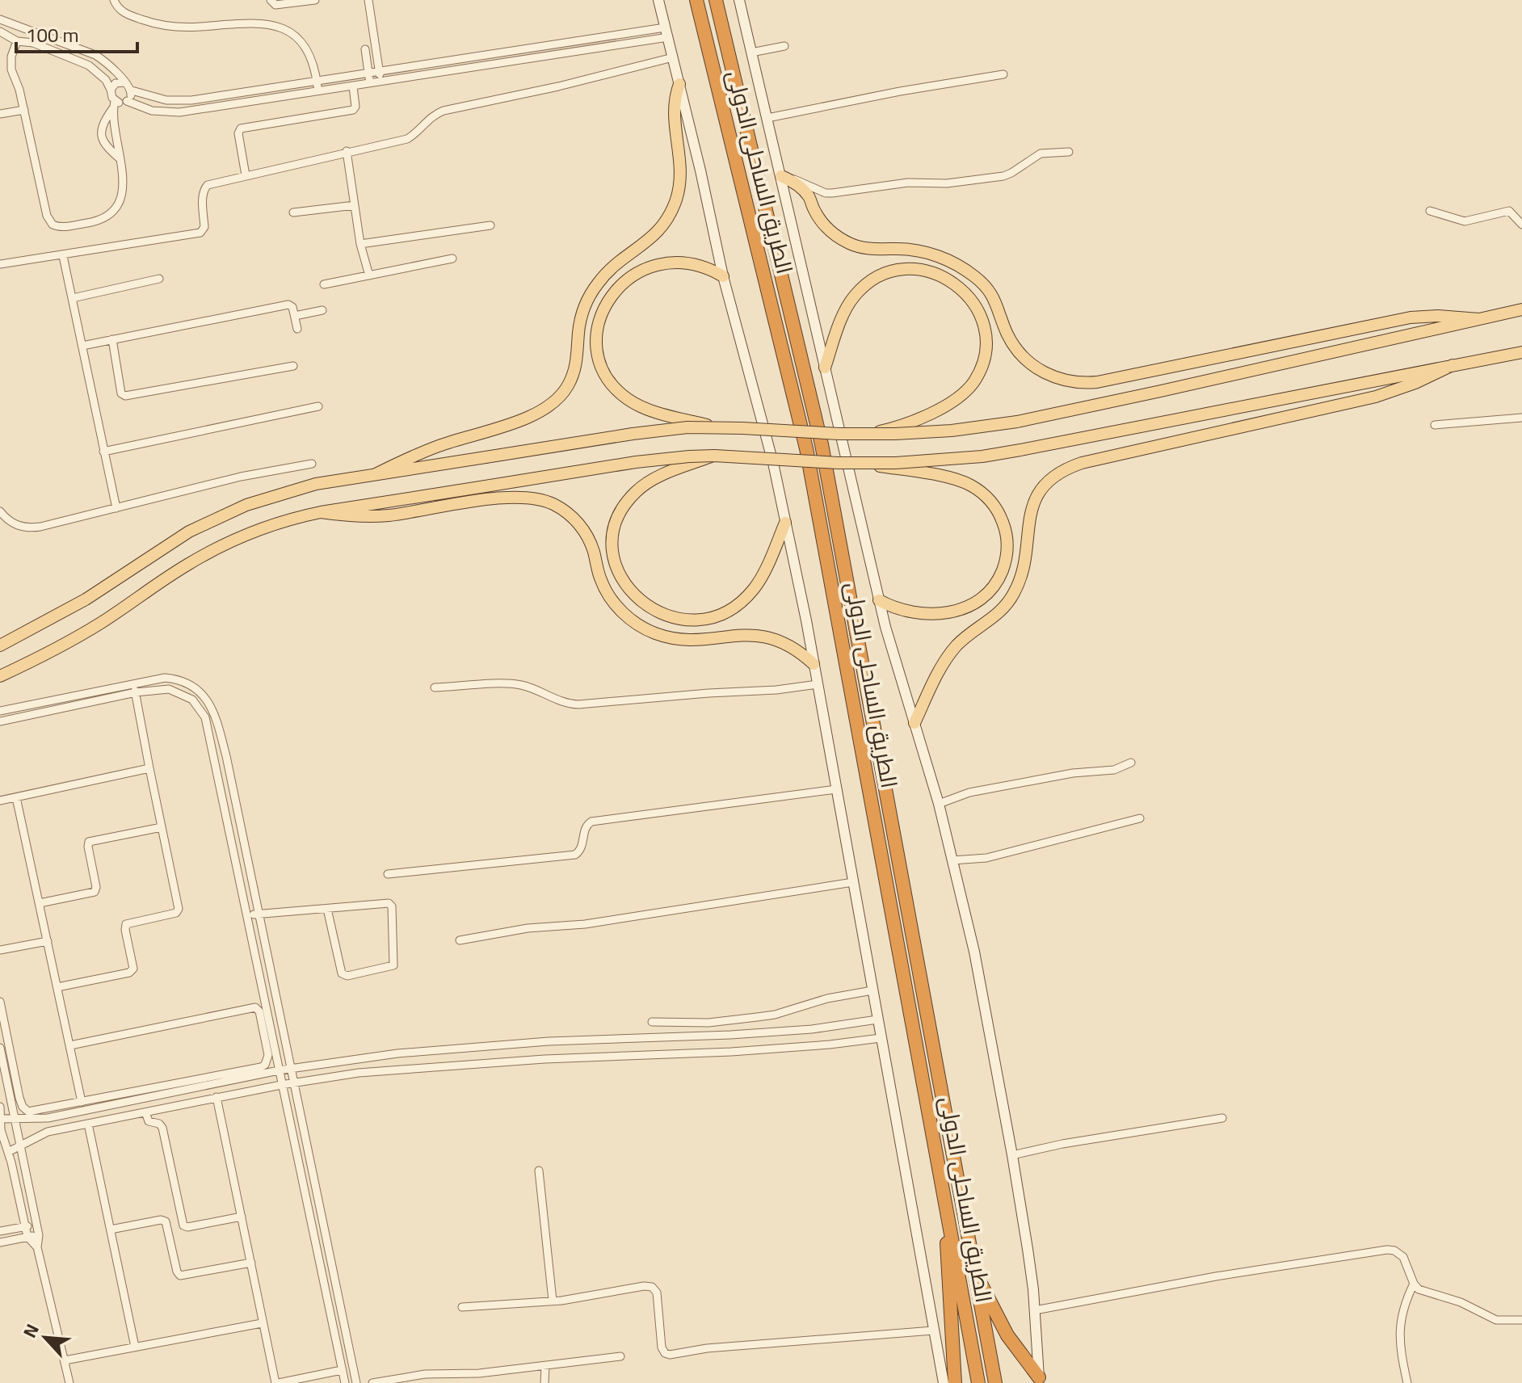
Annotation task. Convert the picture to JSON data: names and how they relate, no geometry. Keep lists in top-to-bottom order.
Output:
{
  "streets": {
    "highway": ["الطريق الساحلى الدولى"]
  },
  "scale_bar": "100 m",
  "north": "top left"
}
